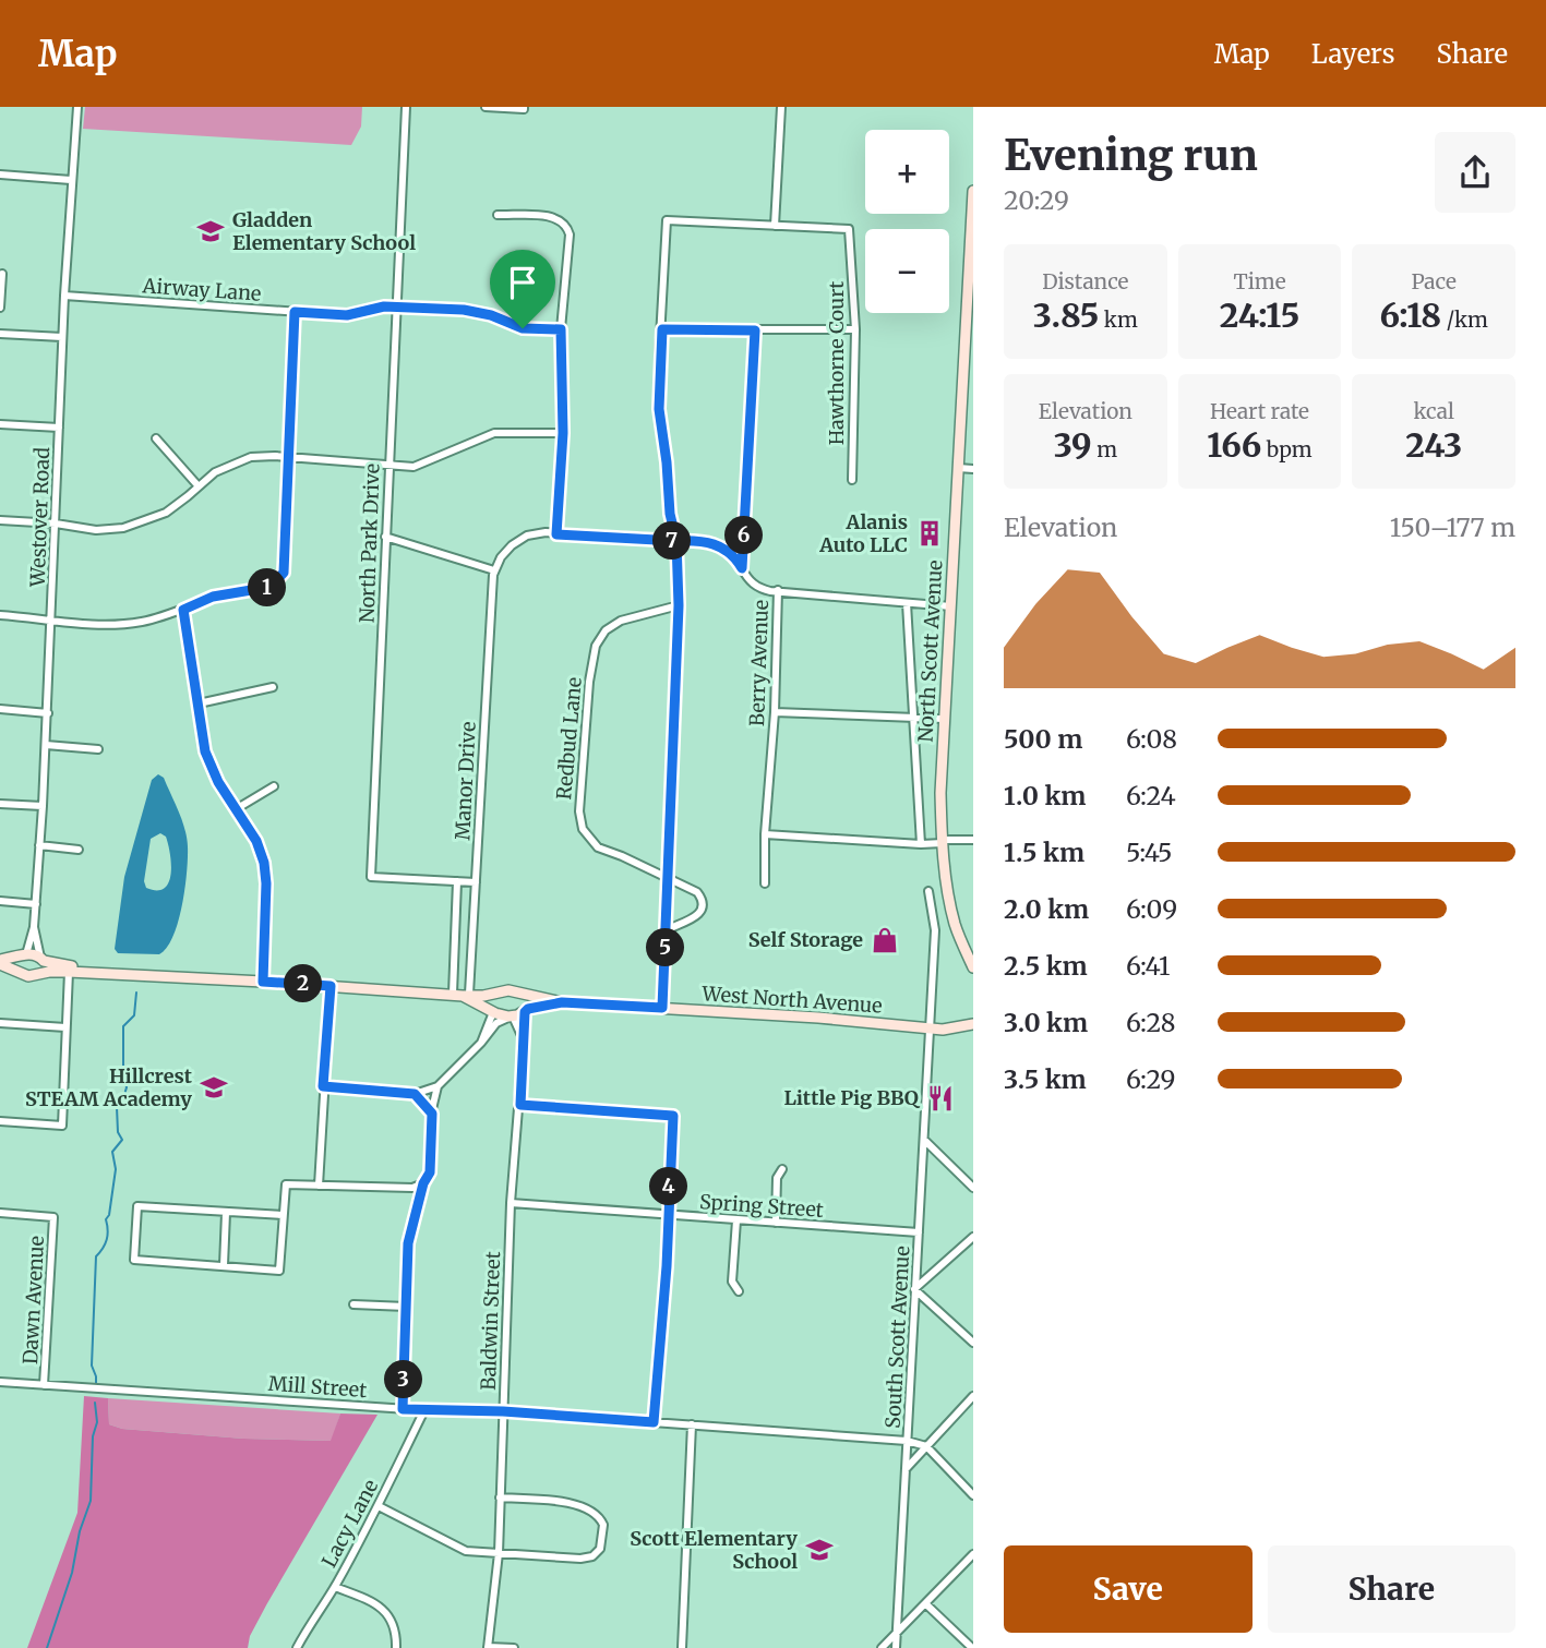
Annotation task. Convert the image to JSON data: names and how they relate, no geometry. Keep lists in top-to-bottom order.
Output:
{
  "streets": {
    "main road": ["North Scott Avenue", "West North Avenue"],
    "street": [
      "Airway Lane",
      "Hawthorne Court",
      "Westover Road",
      "North Park Drive",
      "Berry Avenue",
      "Redbud Lane",
      "Manor Drive",
      "Spring Street",
      "Dawn Avenue",
      "Baldwin Street",
      "South Scott Avenue",
      "Mill Street",
      "Lacy Lane"
    ]
  },
  "crossings": [
    ["Airway Lane", "Westover Road"],
    ["Airway Lane", "North Park Drive"],
    ["Westover Road", "West North Avenue"],
    ["North Park Drive", "Manor Drive"],
    ["Berry Avenue", "Manor Drive"],
    ["Manor Drive", "West North Avenue"],
    ["West North Avenue", "Baldwin Street"],
    ["West North Avenue", "South Scott Avenue"],
    ["Spring Street", "Baldwin Street"],
    ["Spring Street", "South Scott Avenue"],
    ["Dawn Avenue", "Mill Street"],
    ["Baldwin Street", "Mill Street"],
    ["South Scott Avenue", "Mill Street"],
    ["Mill Street", "Lacy Lane"]
  ],
  "places": {
    "school or university": ["Gladden Elementary School", "Hillcrest STEAM Academy", "Scott Elementary School"],
    "building": ["Alanis Auto LLC"],
    "shop": ["Self Storage"],
    "restaurant": ["Little Pig BBQ"]
  },
  "page": {
    "header": "Map",
    "nav": ["Map", "Layers", "Share"],
    "heading": ["Evening run", "20:29"],
    "map_buttons": ["+", "−"],
    "stats": [
      ["Distance", "3.85 km"],
      ["Time", "24:15"],
      ["Pace", "6:18 /km"],
      ["Elevation", "39 m"],
      ["Heart rate", "166 bpm"],
      ["kcal", "243"]
    ],
    "chart": ["Elevation", "150–177 m"],
    "pins": [
      "6",
      "7",
      "1",
      "5",
      "2",
      "4",
      "3"
    ],
    "list": [
      {
        "name": "500 m",
        "note": "6:08"
      },
      {
        "name": "1.0 km",
        "note": "6:24"
      },
      {
        "name": "1.5 km",
        "note": "5:45"
      },
      {
        "name": "2.0 km",
        "note": "6:09"
      },
      {
        "name": "2.5 km",
        "note": "6:41"
      },
      {
        "name": "3.0 km",
        "note": "6:28"
      },
      {
        "name": "3.5 km",
        "note": "6:29"
      }
    ],
    "buttons": ["Save", "Share"]
  }
}
